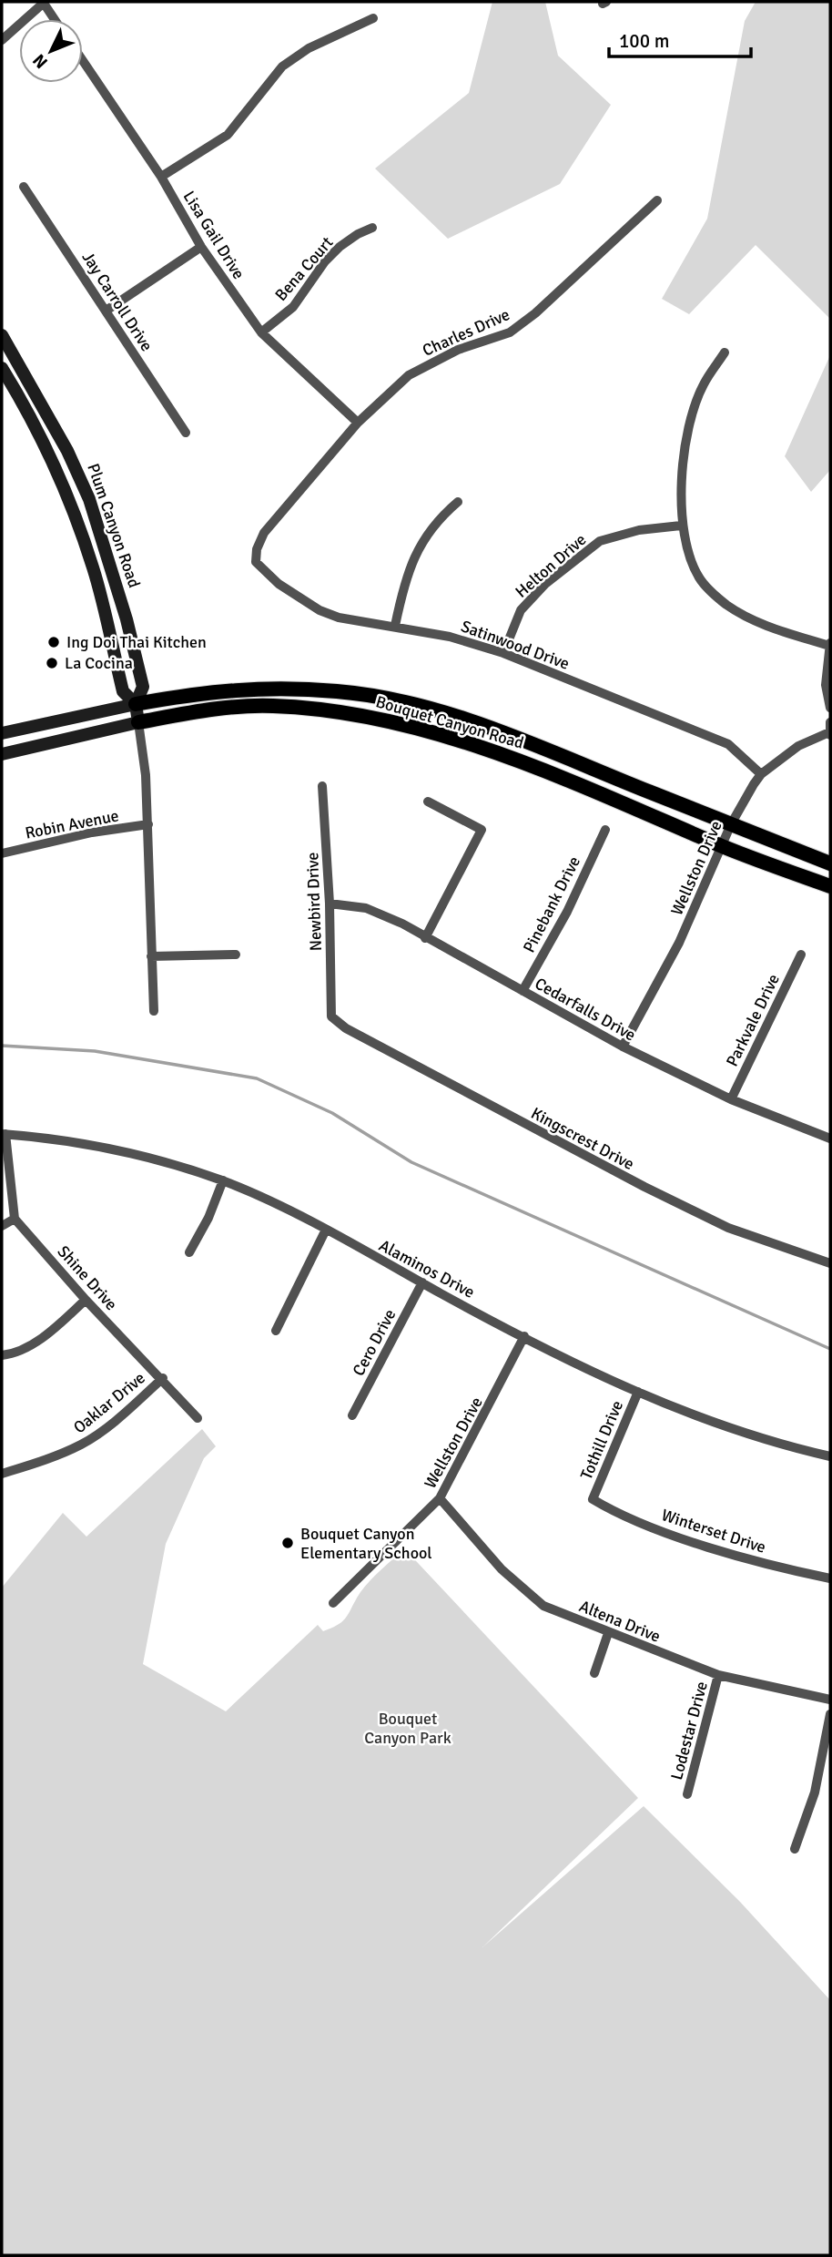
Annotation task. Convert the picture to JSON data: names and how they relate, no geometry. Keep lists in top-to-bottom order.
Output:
{
  "streets": {
    "main road": ["Plum Canyon Road", "Bouquet Canyon Road"],
    "street": [
      "Lisa Gail Drive",
      "Bena Court",
      "Jay Carroll Drive",
      "Charles Drive",
      "Helton Drive",
      "Satinwood Drive",
      "Robin Avenue",
      "Wellston Drive",
      "Newbird Drive",
      "Pinebank Drive",
      "Cedarfalls Drive",
      "Parkvale Drive",
      "Kingscrest Drive",
      "Alaminos Drive",
      "Shine Drive",
      "Cero Drive",
      "Oaklar Drive",
      "Tothill Drive",
      "Winterset Drive",
      "Altena Drive",
      "Lodestar Drive"
    ]
  },
  "crossings": [
    ["Lisa Gail Drive", "Bena Court"],
    ["Lisa Gail Drive", "Charles Drive"],
    ["Charles Drive", "Satinwood Drive"],
    ["Plum Canyon Road", "Bouquet Canyon Road"],
    ["Plum Canyon Road", "Robin Avenue"],
    ["Helton Drive", "Satinwood Drive"],
    ["Satinwood Drive", "Wellston Drive"],
    ["Bouquet Canyon Road", "Wellston Drive"],
    ["Wellston Drive", "Cedarfalls Drive"],
    ["Wellston Drive", "Alaminos Drive"],
    ["Wellston Drive", "Altena Drive"],
    ["Newbird Drive", "Cedarfalls Drive"],
    ["Newbird Drive", "Kingscrest Drive"],
    ["Pinebank Drive", "Cedarfalls Drive"],
    ["Cedarfalls Drive", "Parkvale Drive"],
    ["Alaminos Drive", "Cero Drive"],
    ["Alaminos Drive", "Tothill Drive"],
    ["Shine Drive", "Oaklar Drive"],
    ["Tothill Drive", "Winterset Drive"],
    ["Altena Drive", "Lodestar Drive"]
  ],
  "parks": ["Bouquet Canyon Park"],
  "places": ["Ing Doi Thai Kitchen", "La Cocina", "Bouquet Canyon Elementary School"],
  "scale_bar": "100 m",
  "north": "bottom left"
}
